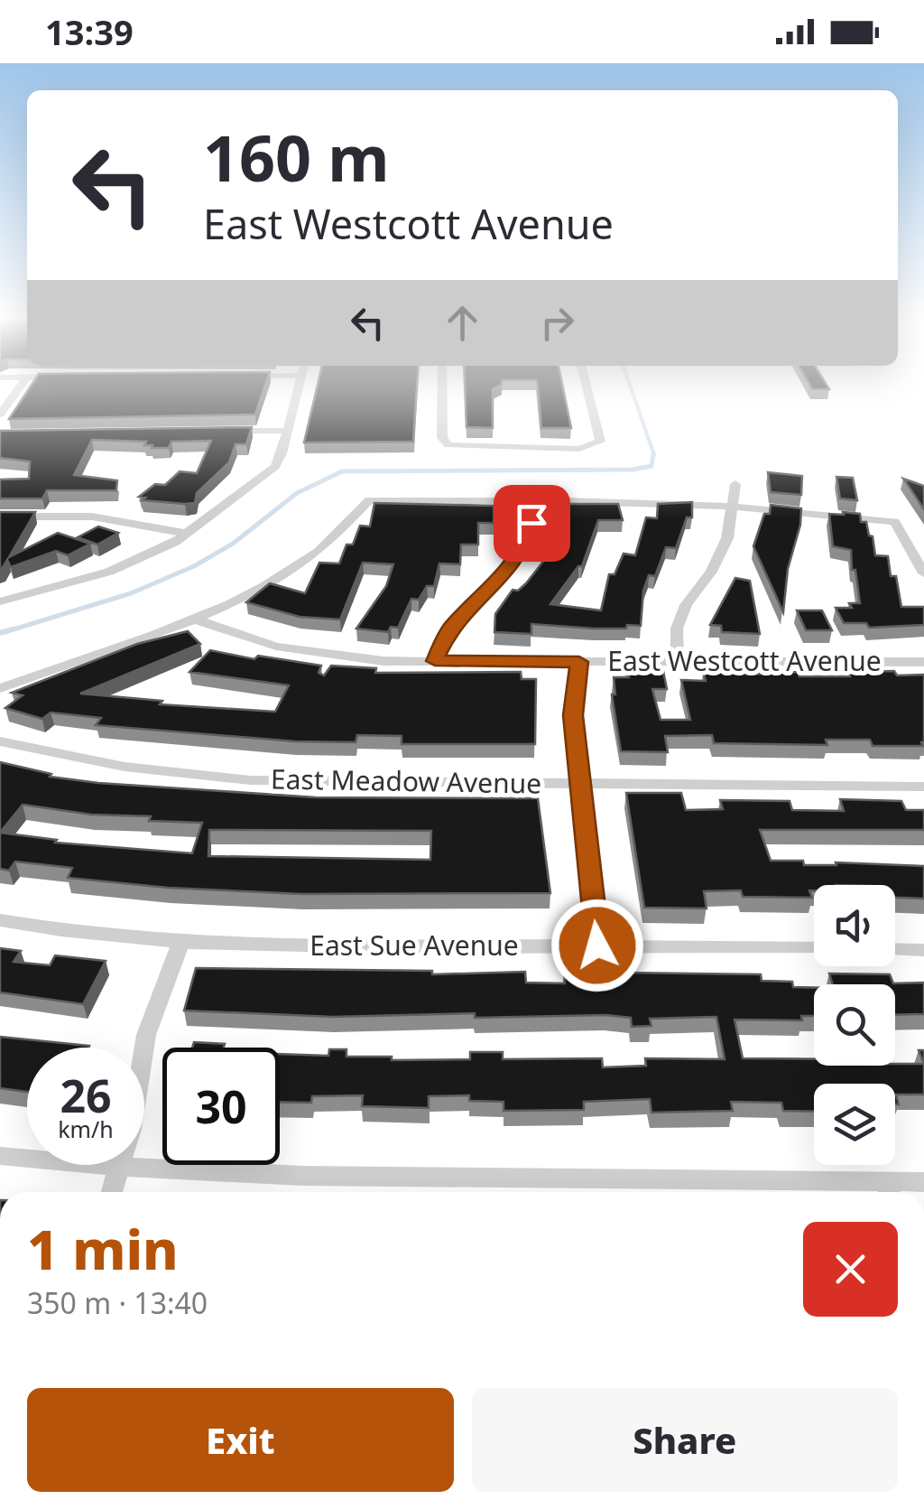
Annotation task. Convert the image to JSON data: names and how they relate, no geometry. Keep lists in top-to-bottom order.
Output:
{
  "streets": {
    "street": ["East Westcott Avenue", "East Meadow Avenue", "East Sue Avenue"]
  },
  "page": {
    "status": "13:39",
    "turn": ["160 m", "East Westcott Avenue"],
    "speed": "26 km/h",
    "limit": "30",
    "heading": ["1 min", "350 m · 13:40"],
    "buttons": ["Exit", "Share"]
  }
}
